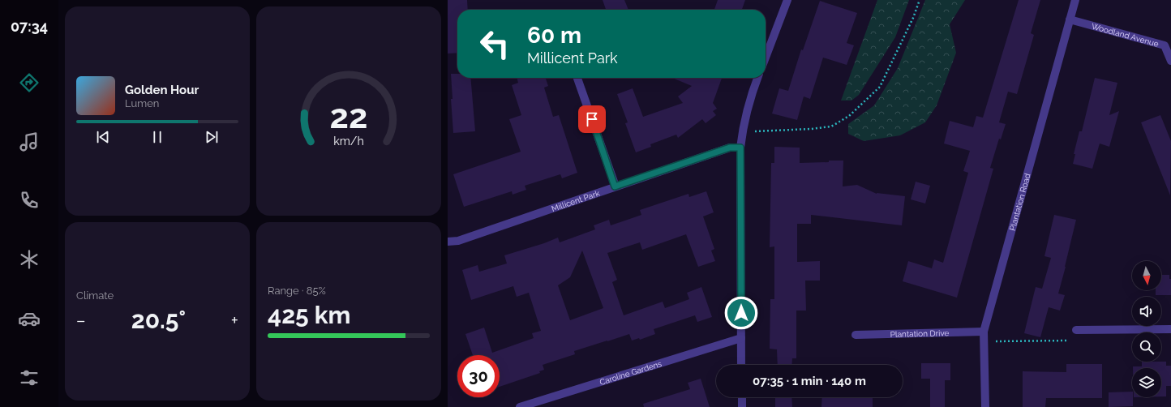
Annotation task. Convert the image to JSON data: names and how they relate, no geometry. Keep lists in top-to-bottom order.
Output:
{
  "streets": {
    "street": [
      "Woodland Avenue",
      "Millicent Park",
      "Plantation Road",
      "Plantation Drive",
      "Caroline Gardens"
    ]
  },
  "crossings": [
    ["Woodland Avenue", "Plantation Road"],
    ["Plantation Road", "Plantation Drive"]
  ],
  "north": "bottom",
  "page": {
    "tabs": "07:34",
    "turn": ["60 m", "Millicent Park"],
    "song": ["Golden Hour", "Lumen"],
    "tile": [
      "Climate",
      ["Range · 85%", "425 km"]
    ],
    "heat": ["−", "20.5°", "+"],
    "limit": "30",
    "trip": "07:35 · 1 min · 140 m",
    "gauge": ["22", "km/h"]
  }
}
